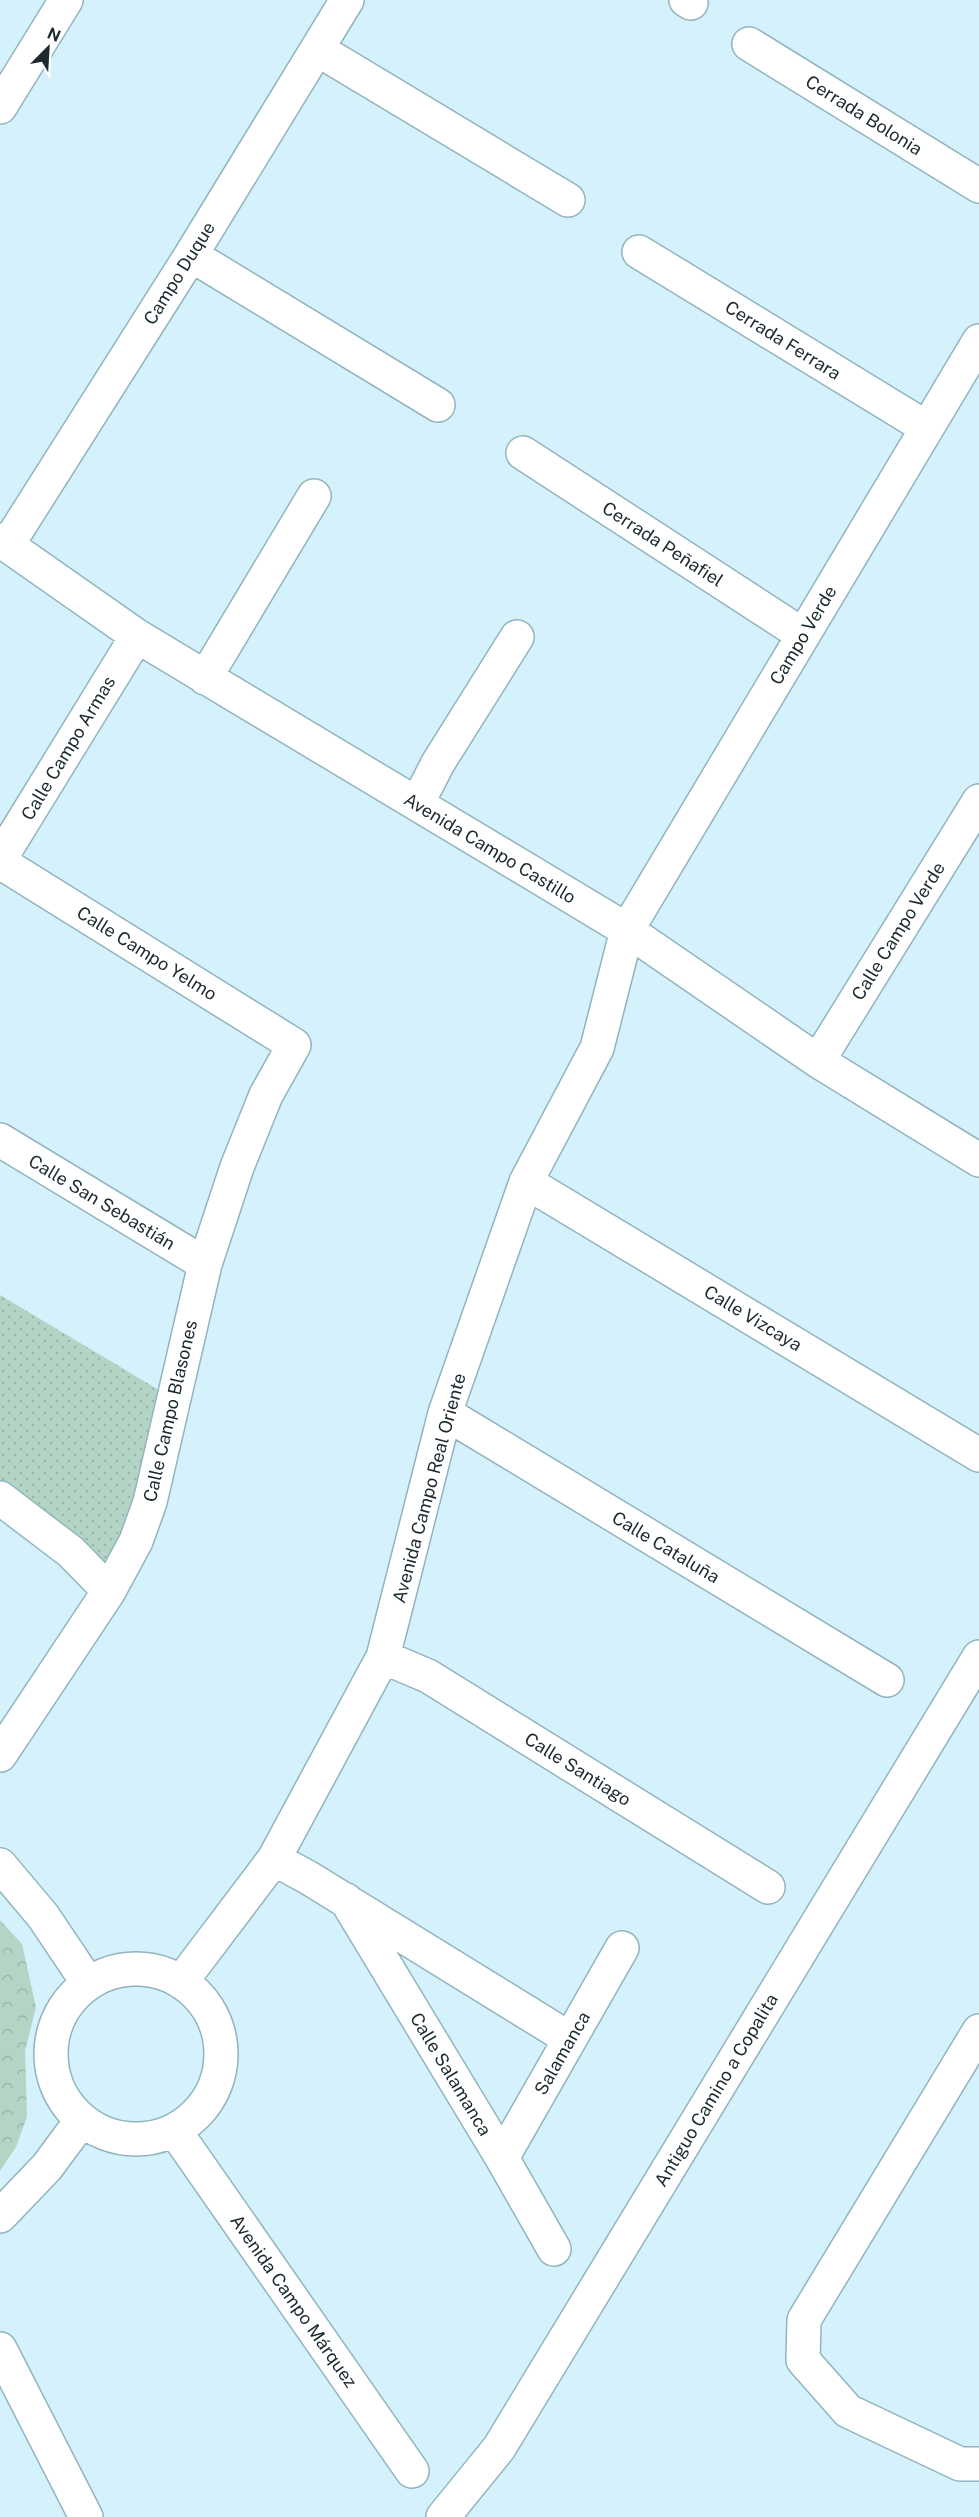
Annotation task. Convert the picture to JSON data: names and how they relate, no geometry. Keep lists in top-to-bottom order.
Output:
{
  "streets": {
    "street": [
      "Cerrada Bolonia",
      "Campo Duque",
      "Cerrada Ferrara",
      "Cerrada Peñafiel",
      "Campo Verde",
      "Calle Campo Armas",
      "Avenida Campo Castillo",
      "Calle Campo Verde",
      "Calle Campo Yelmo",
      "Calle San Sebastián",
      "Calle Vizcaya",
      "Calle Campo Blasones",
      "Avenida Campo Real Oriente",
      "Calle Cataluña",
      "Calle Santiago",
      "Salamanca",
      "Calle Salamanca",
      "Antiguo Camino a Copalita",
      "Avenida Campo Márquez"
    ]
  },
  "crossings": [
    ["Campo Duque", "Avenida Campo Castillo"],
    ["Cerrada Ferrara", "Campo Verde"],
    ["Cerrada Peñafiel", "Campo Verde"],
    ["Campo Verde", "Avenida Campo Castillo"],
    ["Campo Verde", "Avenida Campo Real Oriente"],
    ["Calle Campo Armas", "Avenida Campo Castillo"],
    ["Calle Campo Armas", "Calle Campo Yelmo"],
    ["Avenida Campo Castillo", "Calle Campo Verde"],
    ["Avenida Campo Castillo", "Avenida Campo Real Oriente"],
    ["Calle Campo Yelmo", "Calle Campo Blasones"],
    ["Calle San Sebastián", "Calle Campo Blasones"],
    ["Calle Vizcaya", "Avenida Campo Real Oriente"],
    ["Avenida Campo Real Oriente", "Calle Cataluña"],
    ["Avenida Campo Real Oriente", "Calle Santiago"],
    ["Avenida Campo Real Oriente", "Calle Salamanca"],
    ["Avenida Campo Real Oriente", "Avenida Campo Márquez"],
    ["Salamanca", "Calle Salamanca"]
  ],
  "north": "top right"
}
